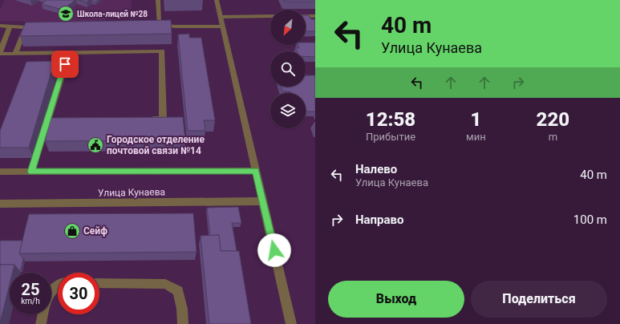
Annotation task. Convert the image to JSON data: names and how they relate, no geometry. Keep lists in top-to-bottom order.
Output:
{
  "streets": {
    "street": ["Улица Кунаева"]
  },
  "places": {
    "school or university": ["Школа-лицей №28"],
    "public building": ["Городское отделение почтовой связи №14"],
    "shop": ["Сейф"]
  },
  "north": "bottom left",
  "page": {
    "turn": ["40 m", "Улица Кунаева"],
    "eta": [
      "12:58",
      "Прибытие",
      "1",
      "мин",
      "220",
      "m"
    ],
    "list": [
      {
        "name": "Налево",
        "note": "Улица Кунаева",
        "value": "40 m"
      },
      {
        "name": "Направо",
        "value": "100 m"
      }
    ],
    "speed": "25 km/h",
    "limit": "30",
    "buttons": ["Выход", "Поделиться"]
  }
}
